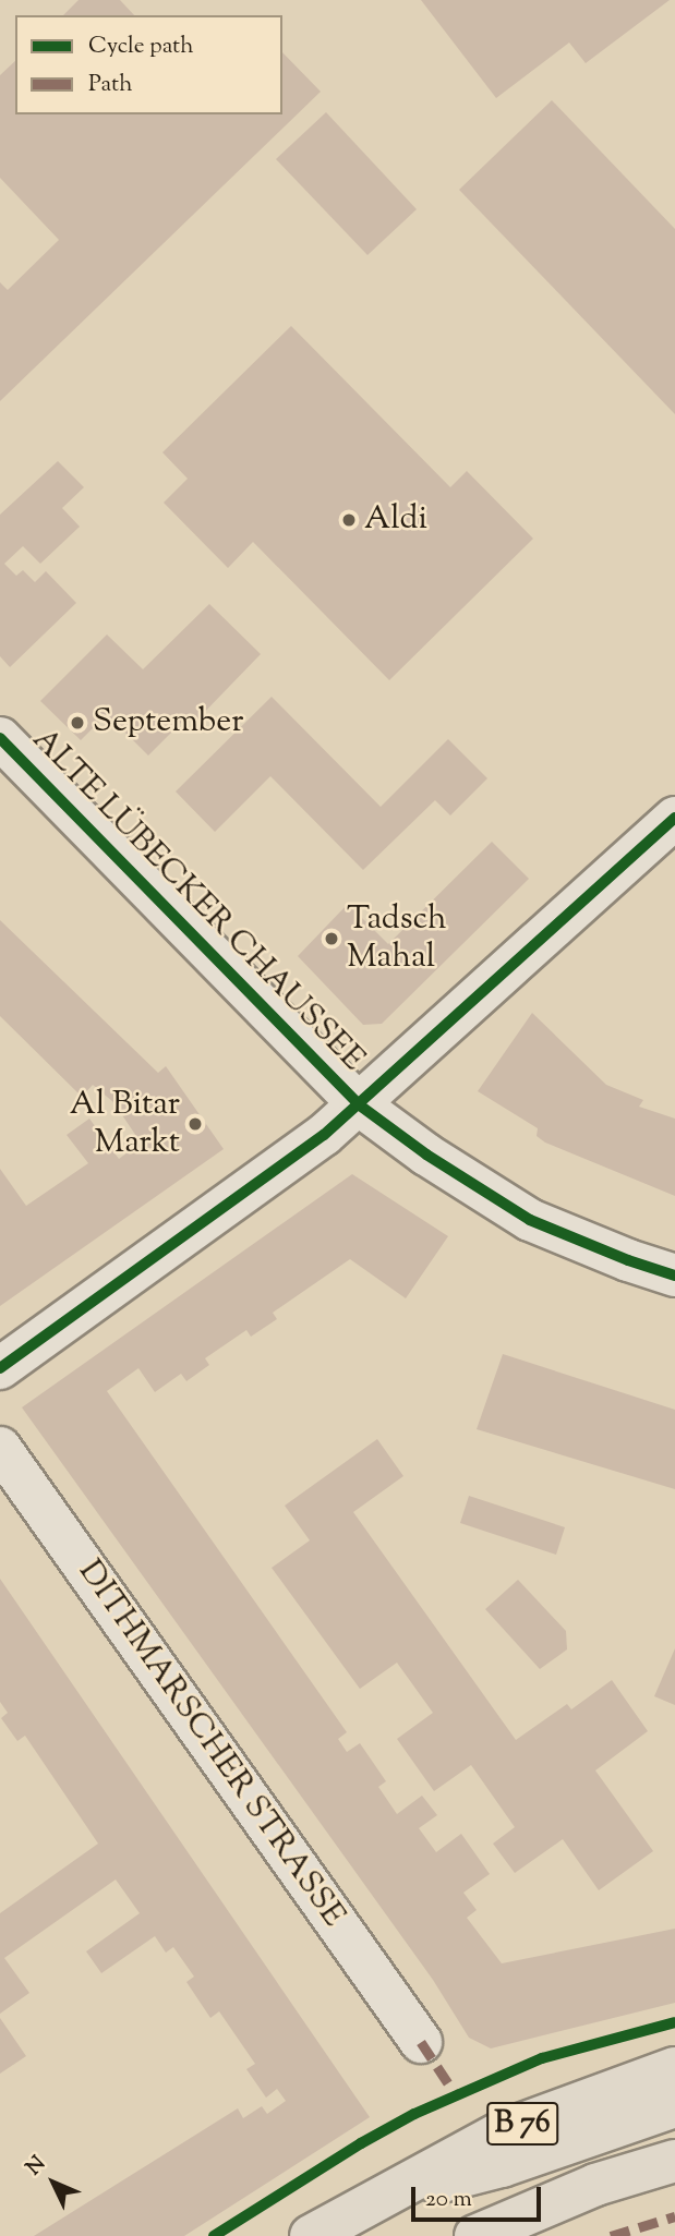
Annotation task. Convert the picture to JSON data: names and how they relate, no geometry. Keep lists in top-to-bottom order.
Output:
{
  "streets": {
    "highway": ["B 76"],
    "street": ["ALTE LÜBECKER CHAUSSEE", "DITHMARSCHER STRASSE"]
  },
  "places": [
    "Aldi",
    "September",
    "Tadsch Mahal",
    "Al Bitar Markt"
  ],
  "legend": ["Cycle path", "Path"],
  "scale_bar": "20 m",
  "north": "top left"
}
